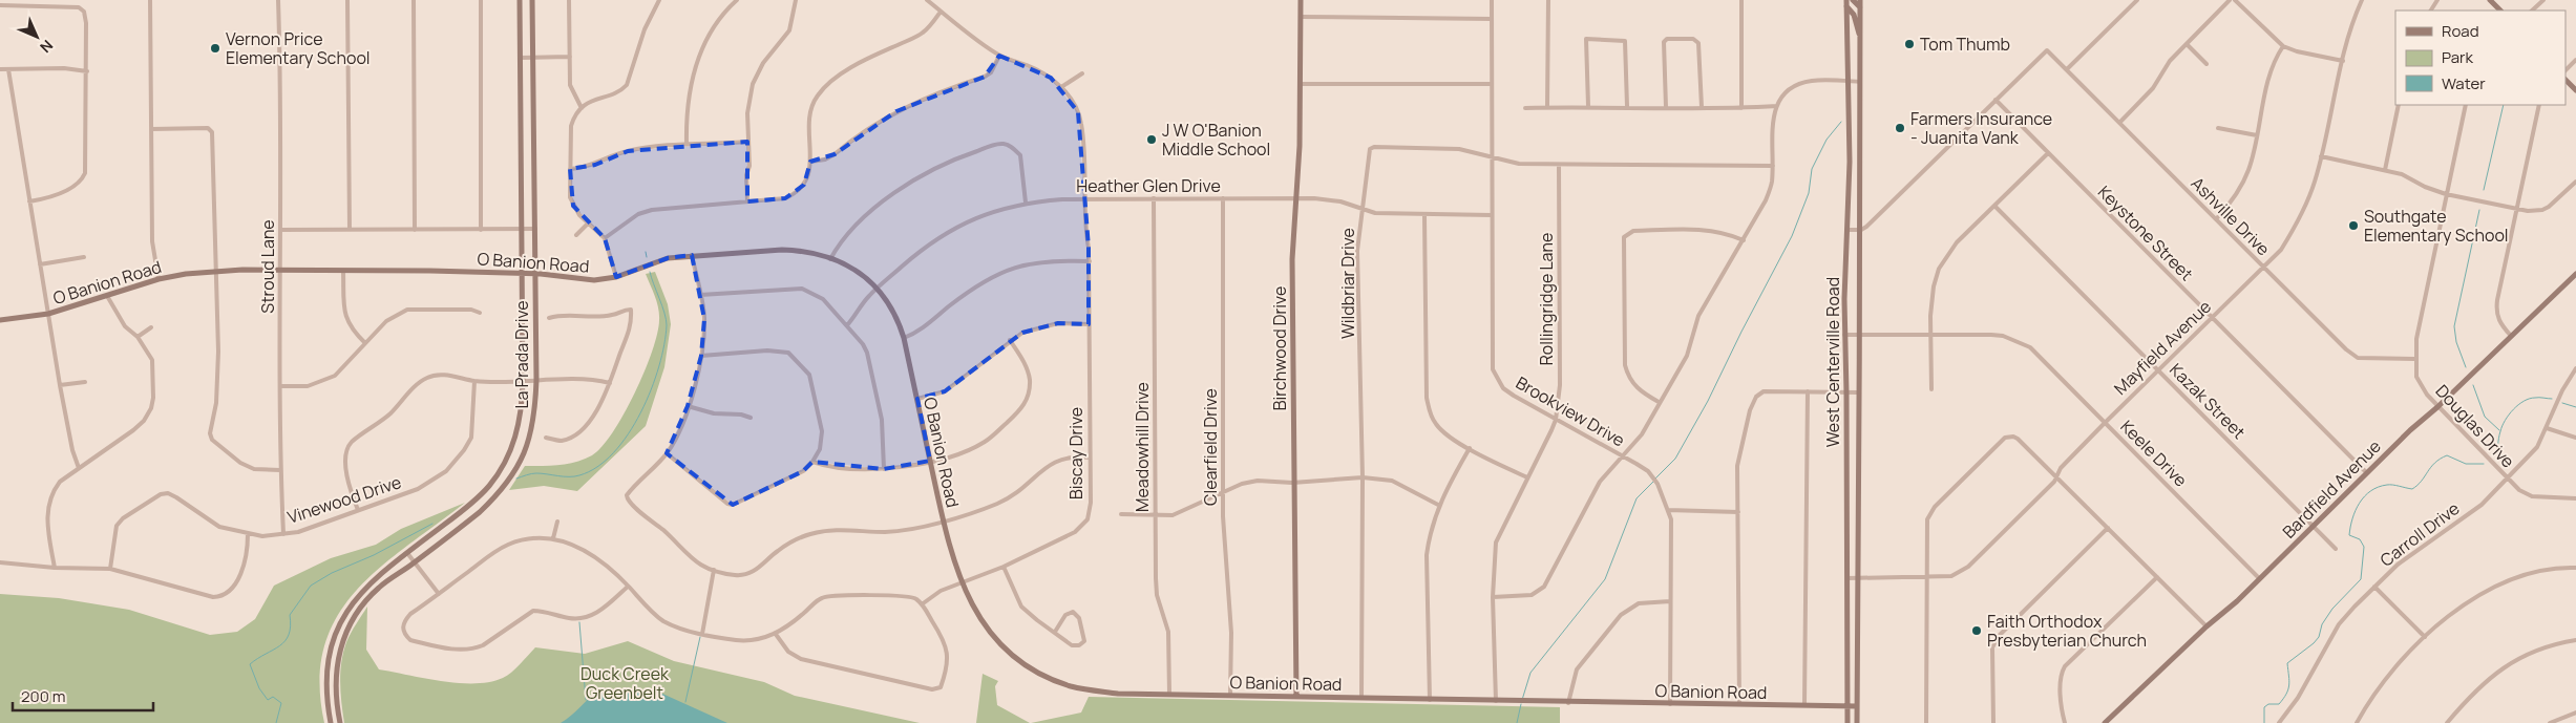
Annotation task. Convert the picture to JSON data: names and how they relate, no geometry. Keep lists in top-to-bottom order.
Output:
{
  "streets": {
    "street": [
      "Heather Glen Drive",
      "Ashville Drive",
      "Keystone Street",
      "O Banion Road",
      "Stroud Lane",
      "Wildbriar Drive",
      "Rollingridge Lane",
      "Mayfield Avenue",
      "Birchwood Drive",
      "La Prada Drive",
      "West Centerville Road",
      "Kazak Street",
      "Brookview Drive",
      "Douglas Drive",
      "Meadowhill Drive",
      "Clearfield Drive",
      "Biscay Drive",
      "Keele Drive",
      "Bardfield Avenue",
      "Vinewood Drive",
      "Carroll Drive"
    ]
  },
  "crossings": [
    ["Heather Glen Drive", "O Banion Road"],
    ["Heather Glen Drive", "Wildbriar Drive"],
    ["Heather Glen Drive", "Birchwood Drive"],
    ["Heather Glen Drive", "Brookview Drive"],
    ["Heather Glen Drive", "Meadowhill Drive"],
    ["Heather Glen Drive", "Clearfield Drive"],
    ["Heather Glen Drive", "Biscay Drive"],
    ["Ashville Drive", "Keystone Street"],
    ["Ashville Drive", "Mayfield Avenue"],
    ["Ashville Drive", "Douglas Drive"],
    ["Keystone Street", "Mayfield Avenue"],
    ["Keystone Street", "Bardfield Avenue"],
    ["O Banion Road", "Stroud Lane"],
    ["O Banion Road", "Wildbriar Drive"],
    ["O Banion Road", "Rollingridge Lane"],
    ["O Banion Road", "Birchwood Drive"],
    ["O Banion Road", "La Prada Drive"],
    ["O Banion Road", "West Centerville Road"],
    ["O Banion Road", "Brookview Drive"],
    ["O Banion Road", "Meadowhill Drive"],
    ["O Banion Road", "Clearfield Drive"],
    ["O Banion Road", "Biscay Drive"],
    ["Stroud Lane", "Vinewood Drive"],
    ["Wildbriar Drive", "Rollingridge Lane"],
    ["Wildbriar Drive", "Brookview Drive"],
    ["Rollingridge Lane", "Brookview Drive"],
    ["Mayfield Avenue", "West Centerville Road"],
    ["Mayfield Avenue", "Kazak Street"],
    ["Mayfield Avenue", "Keele Drive"],
    ["West Centerville Road", "Keele Drive"],
    ["Kazak Street", "Bardfield Avenue"],
    ["Douglas Drive", "Bardfield Avenue"],
    ["Douglas Drive", "Carroll Drive"],
    ["Keele Drive", "Bardfield Avenue"]
  ],
  "parks": ["Duck Creek Greenbelt"],
  "places": [
    "Tom Thumb",
    "Vernon Price Elementary School",
    "Farmers Insurance - Juanita Vank",
    "J W O'Banion Middle School",
    "Southgate Elementary School",
    "Faith Orthodox Presbyterian Church"
  ],
  "legend": ["Road", "Park", "Water"],
  "scale_bar": "200 m",
  "north": "bottom right"
}
